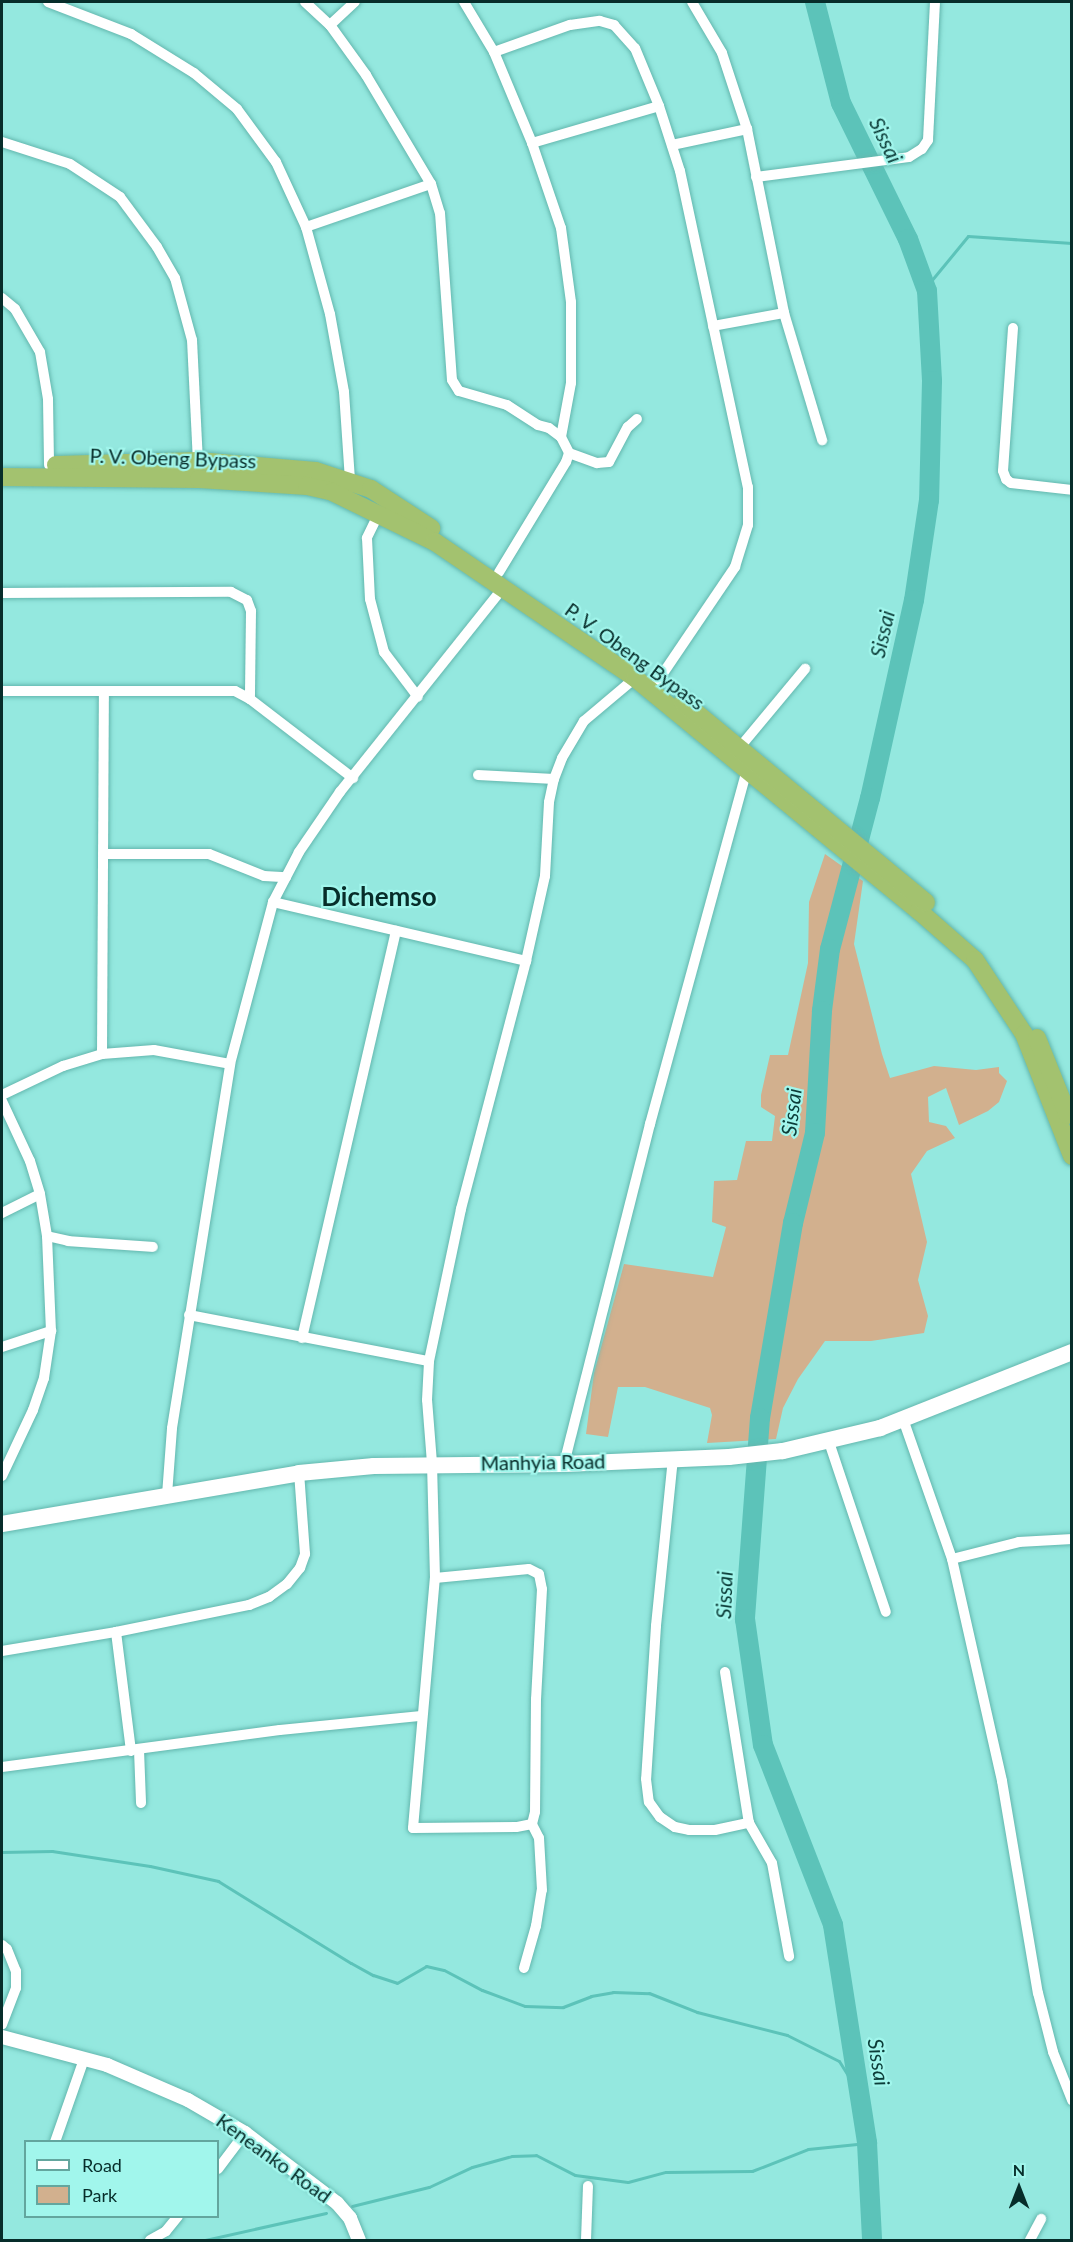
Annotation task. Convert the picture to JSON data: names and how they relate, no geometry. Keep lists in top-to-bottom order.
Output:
{
  "streets": {
    "highway": ["P. V. Obeng Bypass"],
    "main road": ["Manhyia Road"],
    "street": ["Keneanko Road"]
  },
  "districts": ["Dichemso"],
  "water": ["Sissai"],
  "legend": ["Road", "Park"],
  "north": "top"
}
